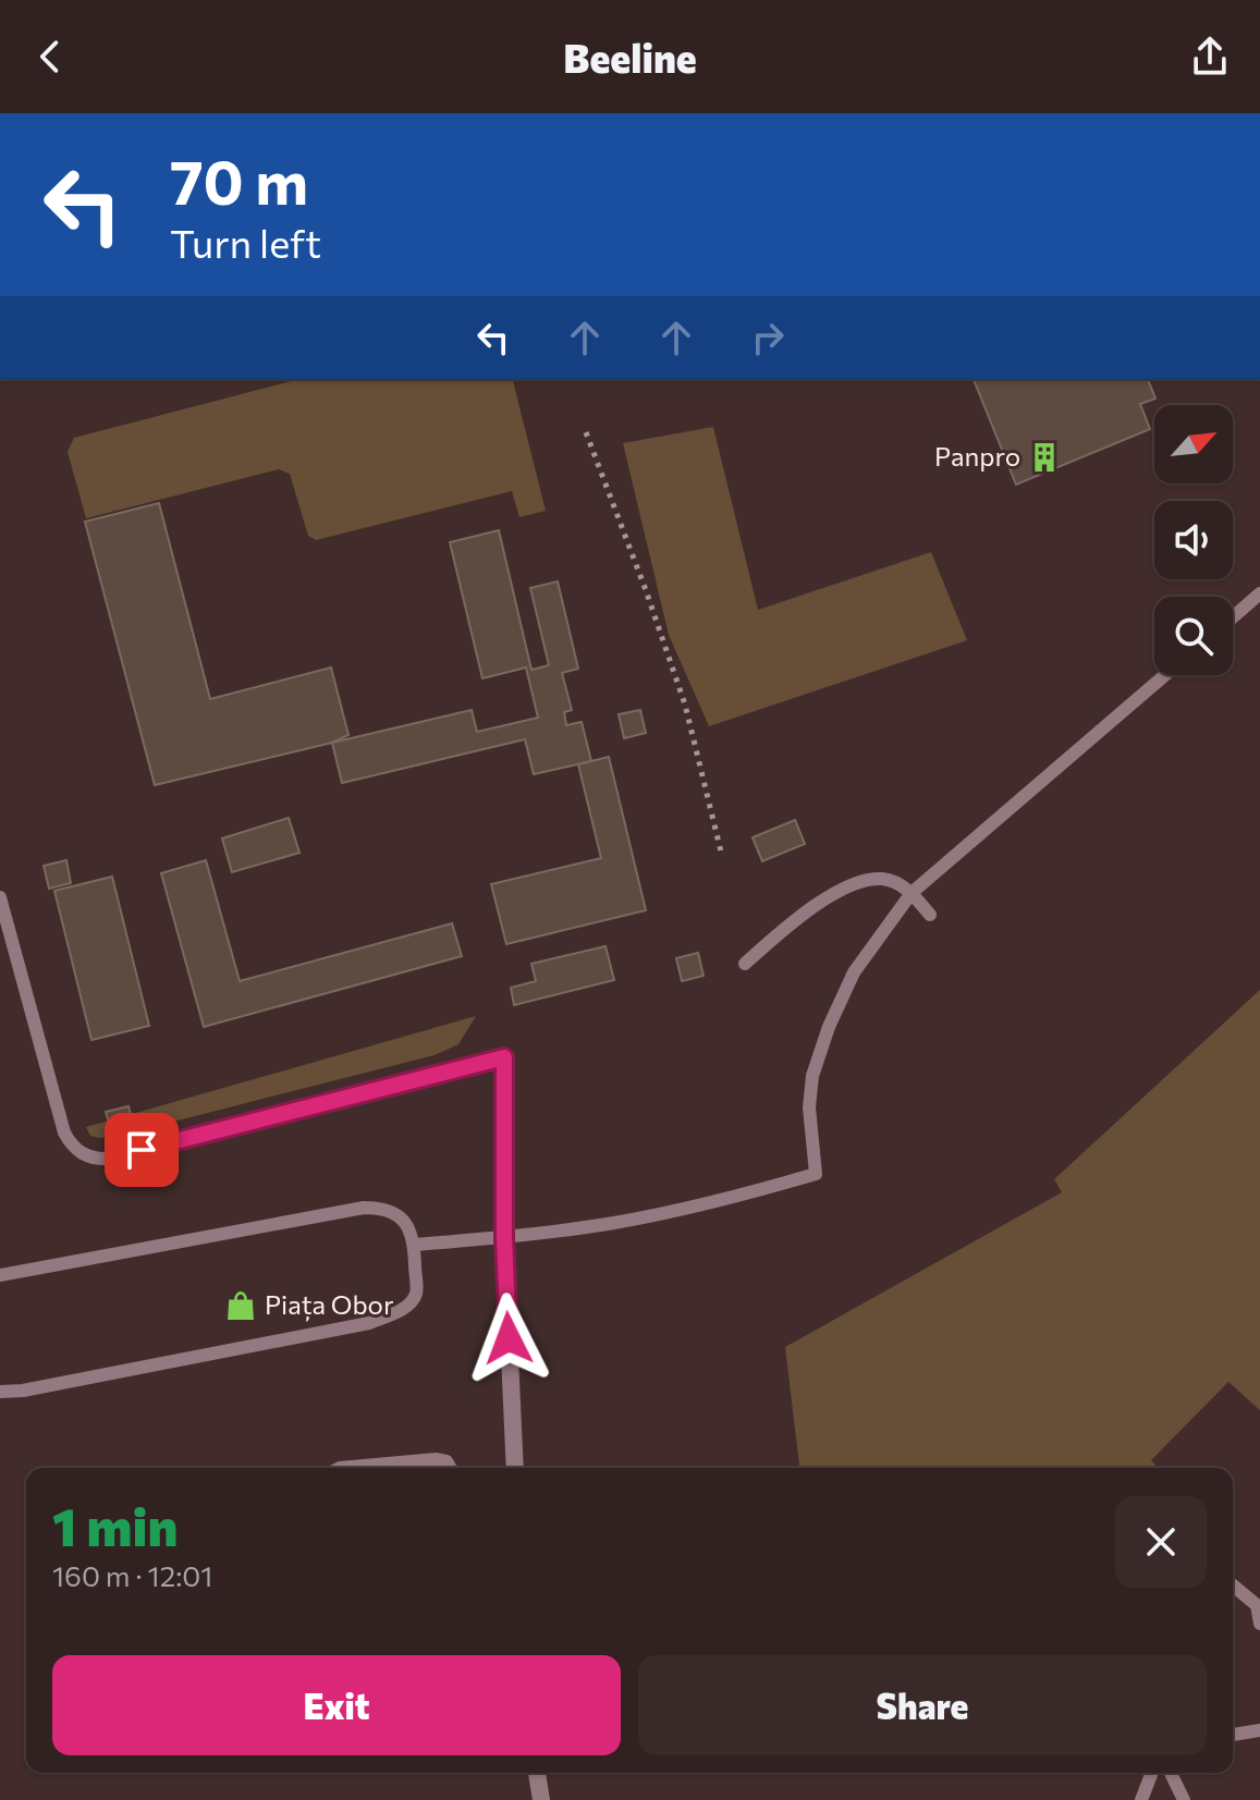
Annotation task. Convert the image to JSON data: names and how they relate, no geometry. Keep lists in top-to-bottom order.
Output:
{
  "places": {
    "building": ["Panpro"],
    "shop": ["Piața Obor"]
  },
  "north": "top right",
  "page": {
    "header": "Beeline",
    "turn": ["70 m", "Turn left"],
    "heading": ["1 min", "160 m · 12:01"],
    "buttons": ["Exit", "Share"]
  }
}
